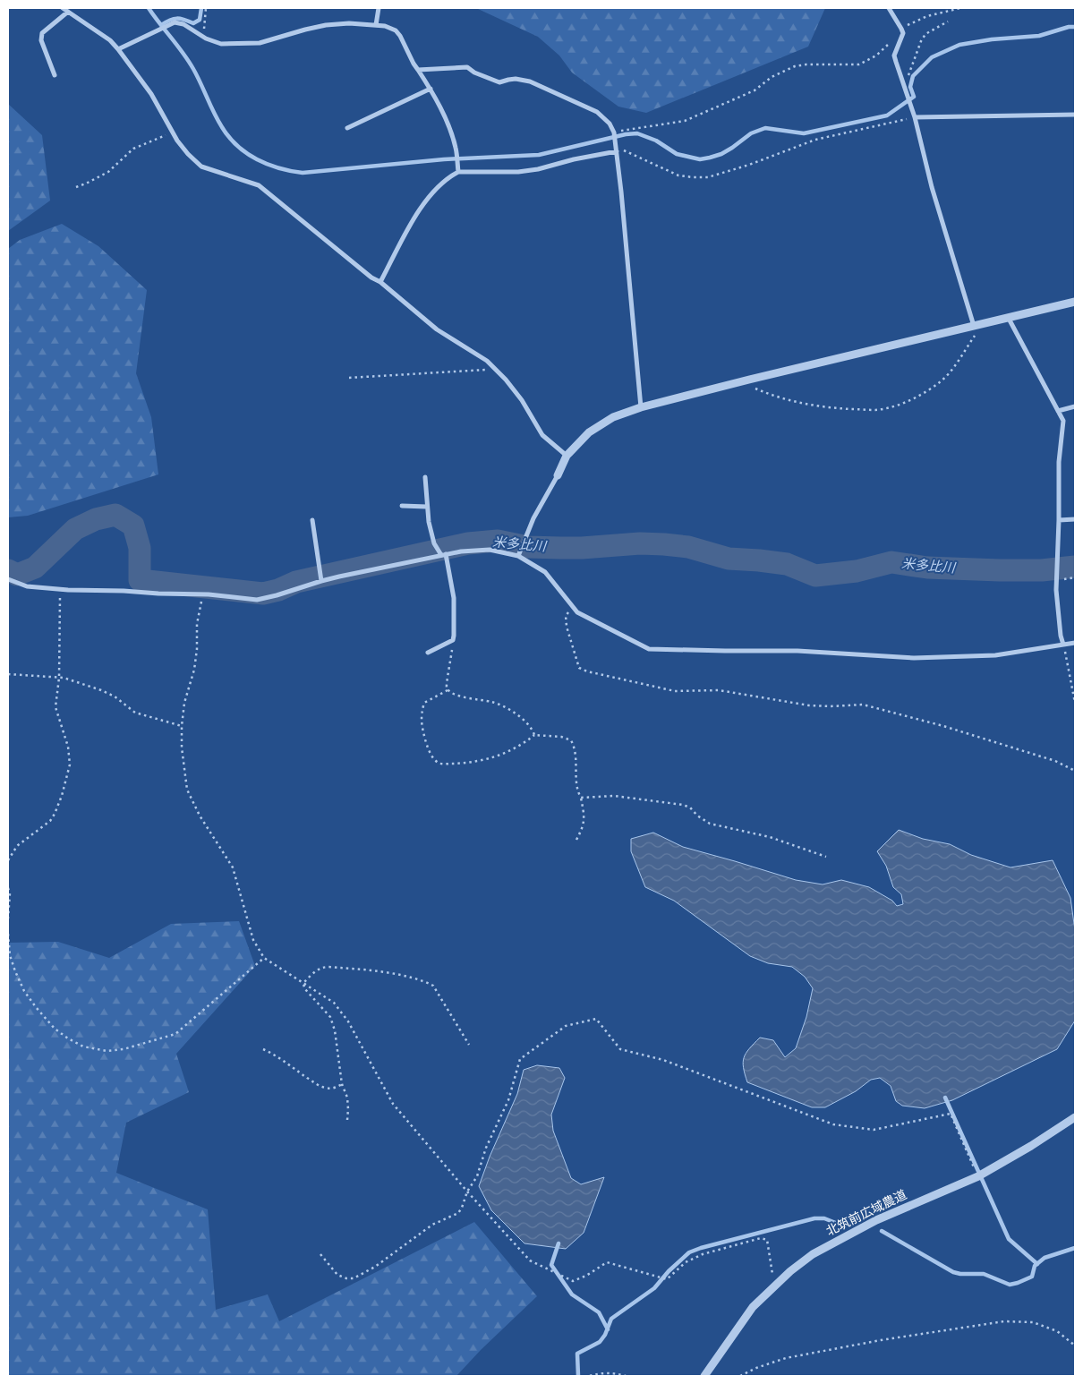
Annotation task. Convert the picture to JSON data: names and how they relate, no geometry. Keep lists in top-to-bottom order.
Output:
{
  "streets": {
    "street": ["北筑前広域農道"]
  },
  "water": ["米多比川"]
}
